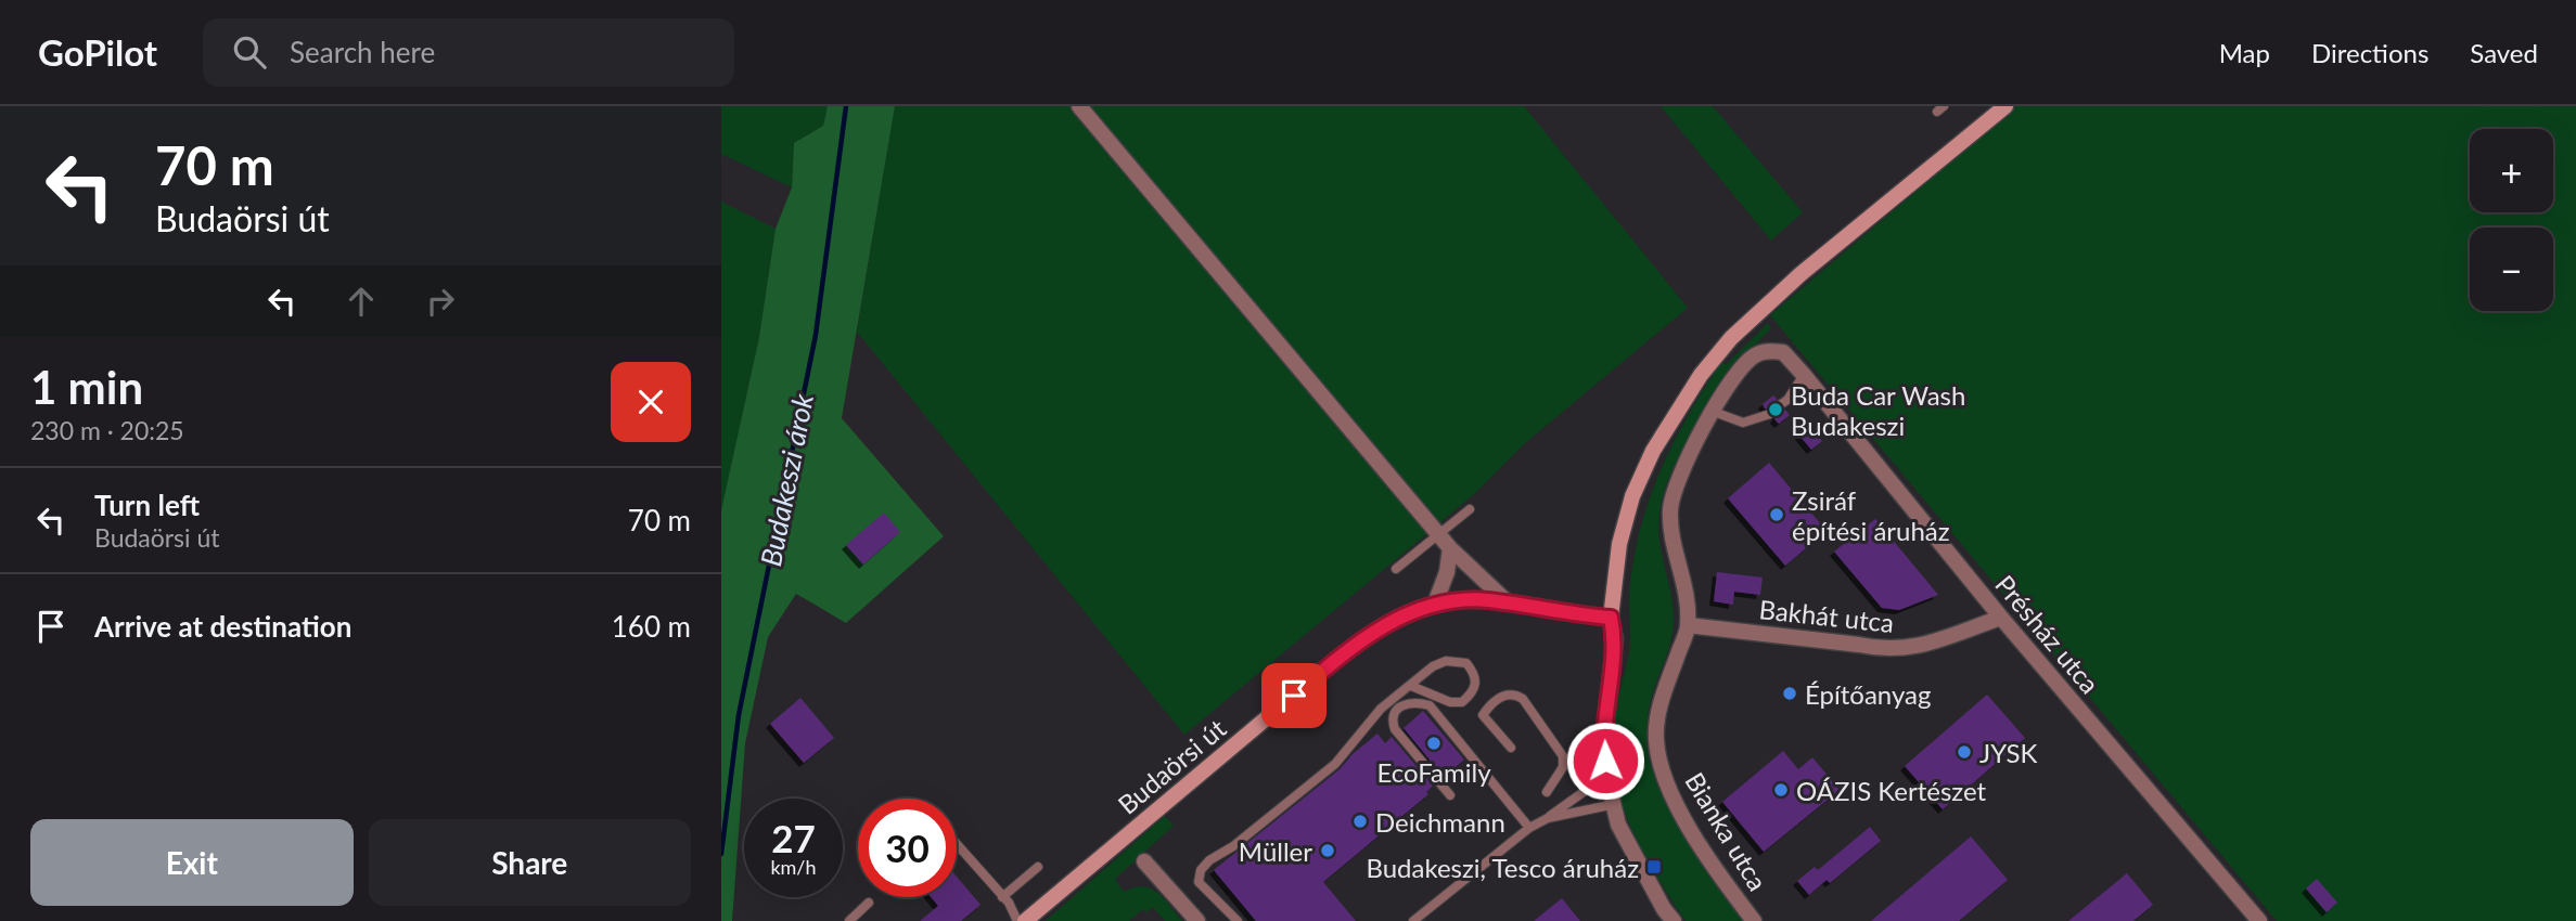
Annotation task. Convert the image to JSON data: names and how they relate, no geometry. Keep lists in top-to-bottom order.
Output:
{
  "streets": {
    "main road": ["Budaörsi út"],
    "street": ["Bakhát utca", "Présház utca", "Bianka utca"]
  },
  "crossings": [
    ["Bakhát utca", "Présház utca"],
    ["Bakhát utca", "Bianka utca"],
    ["Présház utca", "Bianka utca"]
  ],
  "water": ["Budakeszi árok"],
  "places": {
    "other": [
      "Buda Car Wash Budakeszi",
      "Zsiráf építési áruház",
      "Építőanyag",
      "EcoFamily",
      "JYSK",
      "OÁZIS Kertészet",
      "Deichmann",
      "Müller"
    ],
    "transit": ["Budakeszi, Tesco áruház"]
  },
  "page": {
    "header": "GoPilot",
    "search": "Search here",
    "nav": ["Map", "Directions", "Saved"],
    "turn": ["70 m", "Budaörsi út"],
    "map_buttons": ["+", "−"],
    "heading": ["1 min", "230 m · 20:25"],
    "list": [
      {
        "name": "Turn left",
        "note": "Budaörsi út",
        "value": "70 m"
      },
      {
        "name": "Arrive at destination",
        "value": "160 m"
      }
    ],
    "speed": "27 km/h",
    "limit": "30",
    "buttons": ["Exit", "Share"]
  }
}
